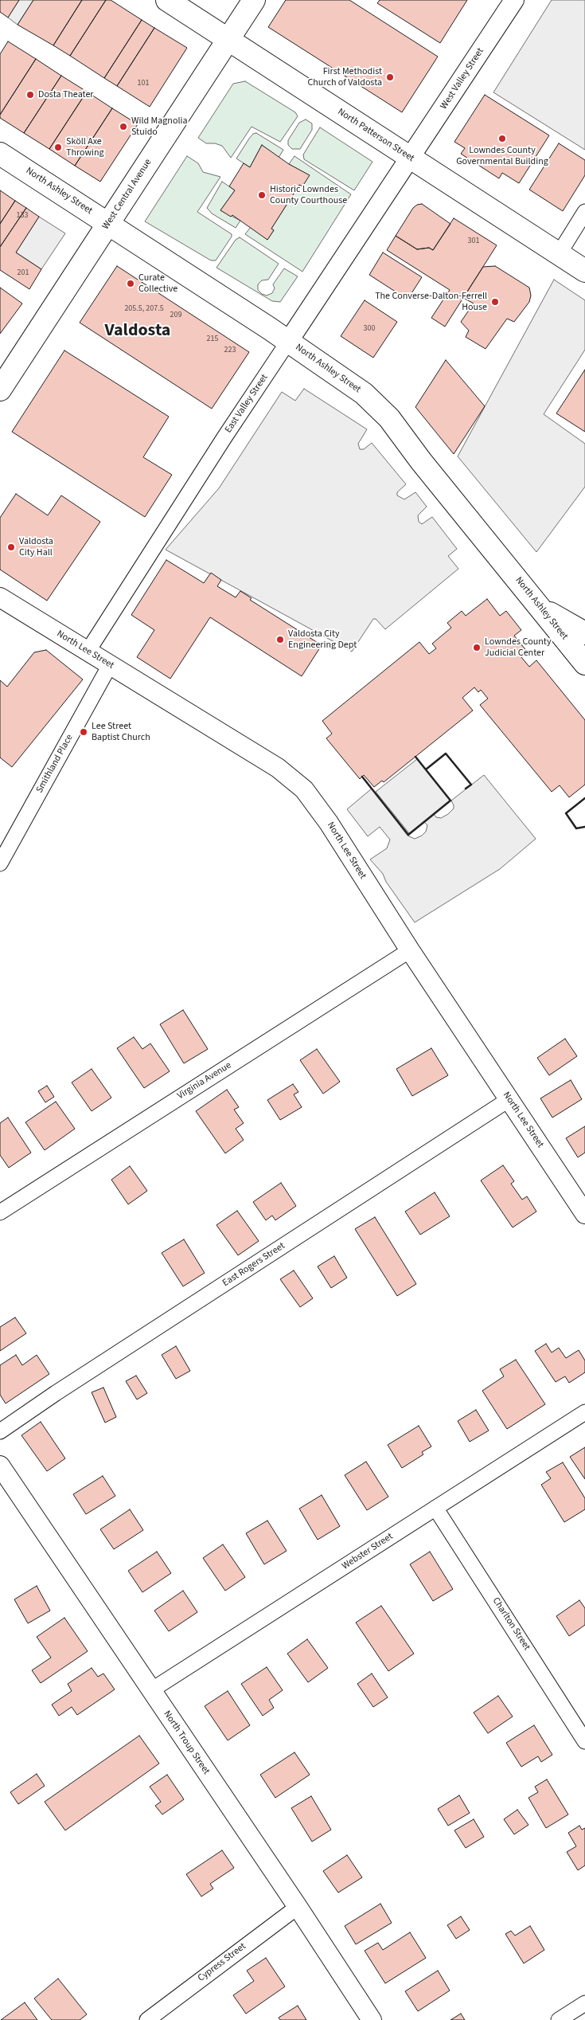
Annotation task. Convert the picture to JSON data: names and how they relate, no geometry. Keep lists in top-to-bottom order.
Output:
{
  "streets": {
    "main road": ["North Patterson Street", "North Ashley Street", "West Central Avenue"],
    "street": [
      "West Valley Street",
      "East Valley Street",
      "North Lee Street",
      "Smithland Place",
      "Virginia Avenue",
      "East Rogers Street",
      "Webster Street",
      "Charlton Street",
      "North Troup Street",
      "Cypress Street"
    ]
  },
  "crossings": [
    ["West Valley Street", "North Patterson Street"],
    ["West Valley Street", "East Valley Street"],
    ["North Patterson Street", "West Central Avenue"],
    ["North Patterson Street", "East Valley Street"],
    ["North Ashley Street", "West Central Avenue"],
    ["North Ashley Street", "East Valley Street"],
    ["East Valley Street", "North Lee Street"],
    ["North Lee Street", "Smithland Place"],
    ["North Lee Street", "Virginia Avenue"],
    ["North Lee Street", "East Rogers Street"],
    ["Webster Street", "Charlton Street"],
    ["Webster Street", "North Troup Street"],
    ["North Troup Street", "Cypress Street"]
  ],
  "districts": ["Valdosta"],
  "places": [
    "First Methodist Church of Valdosta",
    "Dosta Theater",
    "Wild Magnolia Stuido",
    "Lowndes County Governmental Building",
    "Sköll Axe Throwing",
    "Historic Lowndes County Courthouse",
    "Curate Collective",
    "The Converse-Dalton-Ferrell House",
    "Valdosta City Hall",
    "Valdosta City Engineering Dept",
    "Lowndes County Judicial Center",
    "Lee Street Baptist Church"
  ],
  "house_numbers": [
    "101",
    "133",
    "301",
    "201",
    "205.5, 207.5",
    "209",
    "300",
    "215",
    "223"
  ]
}
